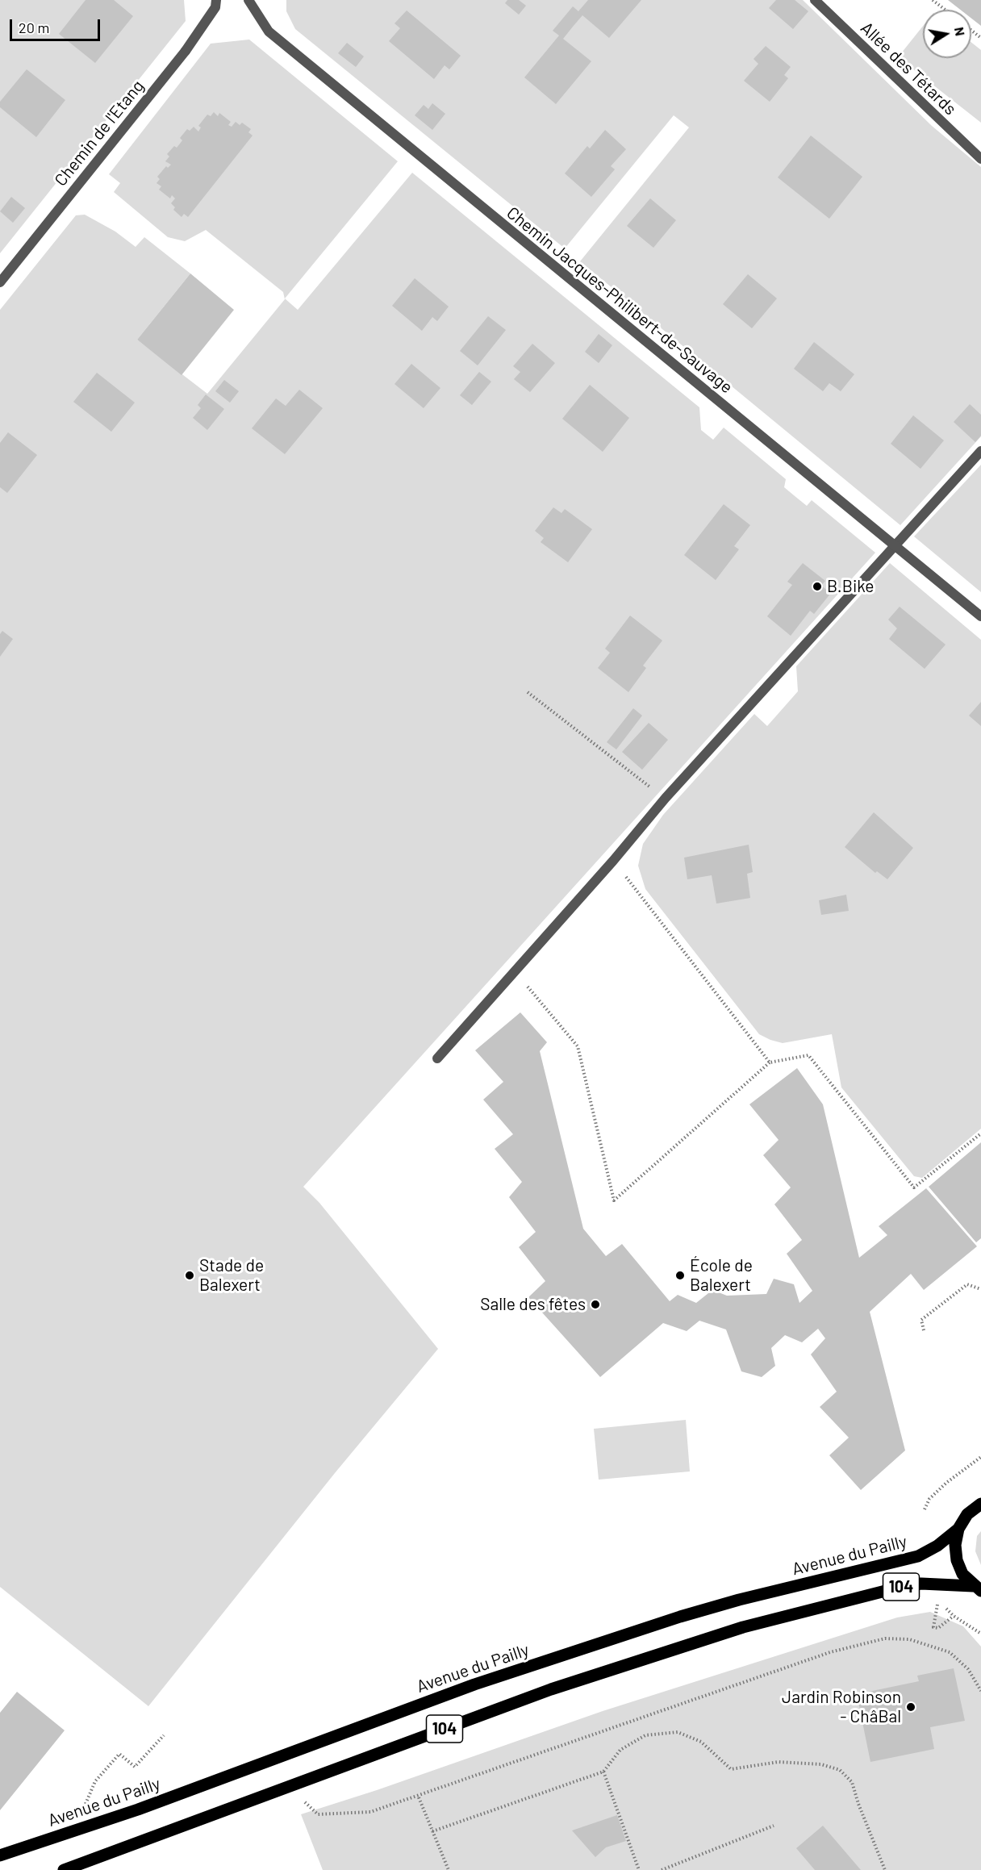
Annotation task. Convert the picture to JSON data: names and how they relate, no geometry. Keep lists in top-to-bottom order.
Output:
{
  "streets": {
    "main road": ["Avenue du Pailly", "104"],
    "street": ["Allée des Tétards", "Chemin de l'Etang", "Chemin Jacques-Philibert-de-Sauvage"]
  },
  "places": [
    "B.Bike",
    "Stade de Balexert",
    "École de Balexert",
    "Salle des fêtes",
    "Jardin Robinson - ChâBal"
  ],
  "scale_bar": "20 m",
  "north": "right"
}
